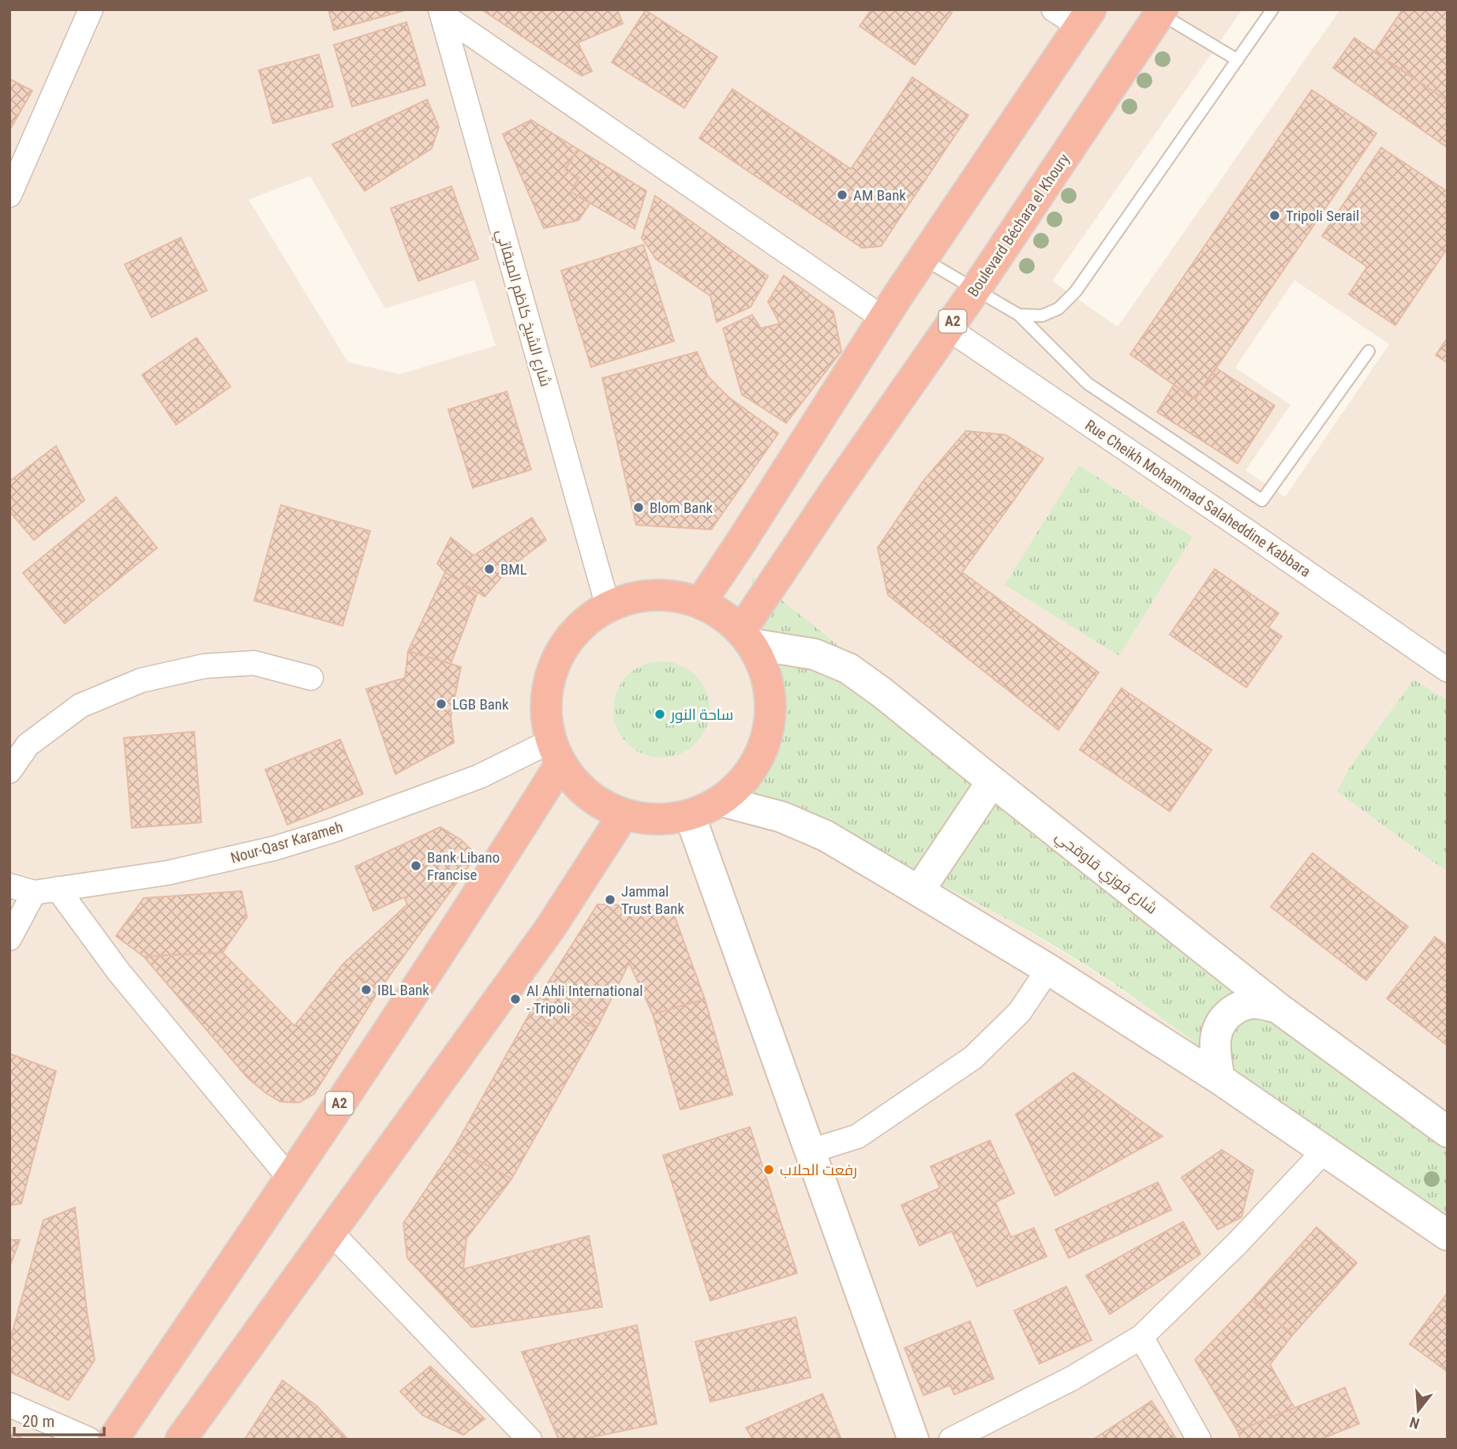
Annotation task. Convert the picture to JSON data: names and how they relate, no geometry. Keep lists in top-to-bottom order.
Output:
{
  "streets": {
    "highway": ["Boulevard Béchara el Khoury", "A2"],
    "street": [
      "شارع الشيخ كاظم الميقاتي",
      "Rue Cheikh Mohammad Salaheddine Kabbara",
      "Nour-Qasr Karameh",
      "شارع فوزي قاوقجي"
    ]
  },
  "crossings": [
    ["Boulevard Béchara el Khoury", "Rue Cheikh Mohammad Salaheddine Kabbara"],
    ["Boulevard Béchara el Khoury", "شارع فوزي قاوقجي"],
    ["A2", "Nour-Qasr Karameh"]
  ],
  "places": [
    "AM Bank",
    "Tripoli Serail",
    "Blom Bank",
    "BML",
    "LGB Bank",
    "ساحة النور",
    "Bank Libano Francise",
    "Jammal Trust Bank",
    "IBL Bank",
    "Al Ahli International - Tripoli",
    "رفعت الحلاب"
  ],
  "scale_bar": "20 m",
  "north": "bottom"
}
